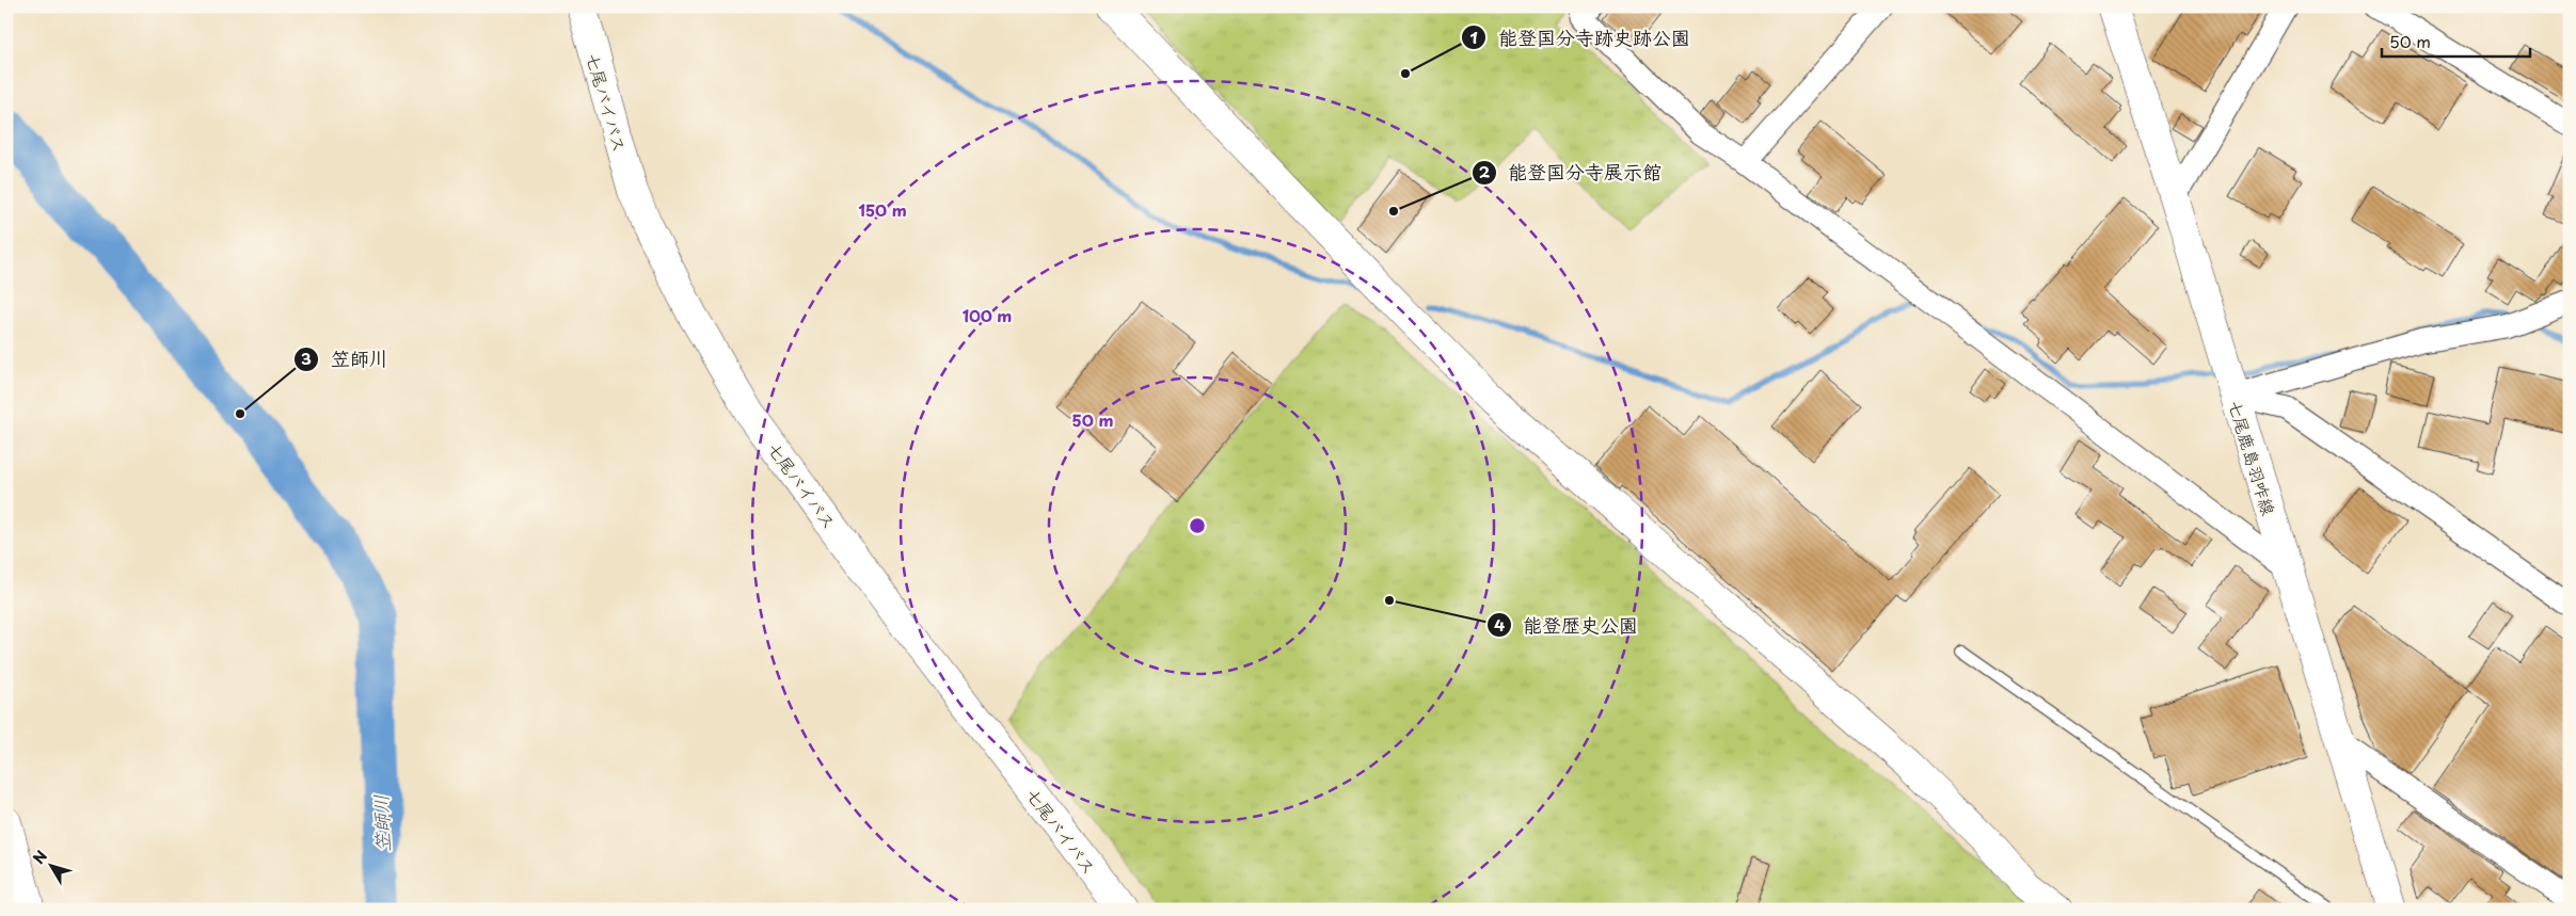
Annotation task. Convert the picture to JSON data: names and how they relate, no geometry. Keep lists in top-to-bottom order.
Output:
{
  "streets": {
    "main road": ["七尾バイパス", "七尾鹿島羽咋線"]
  },
  "water": ["笠師川"],
  "places": [
    "能登国分寺跡史跡公園",
    "能登国分寺展示館",
    "笠師川",
    "能登歴史公園"
  ],
  "scale_bar": "50 m",
  "north": "top left",
  "rings": ["150 m", "100 m", "50 m"]
}
